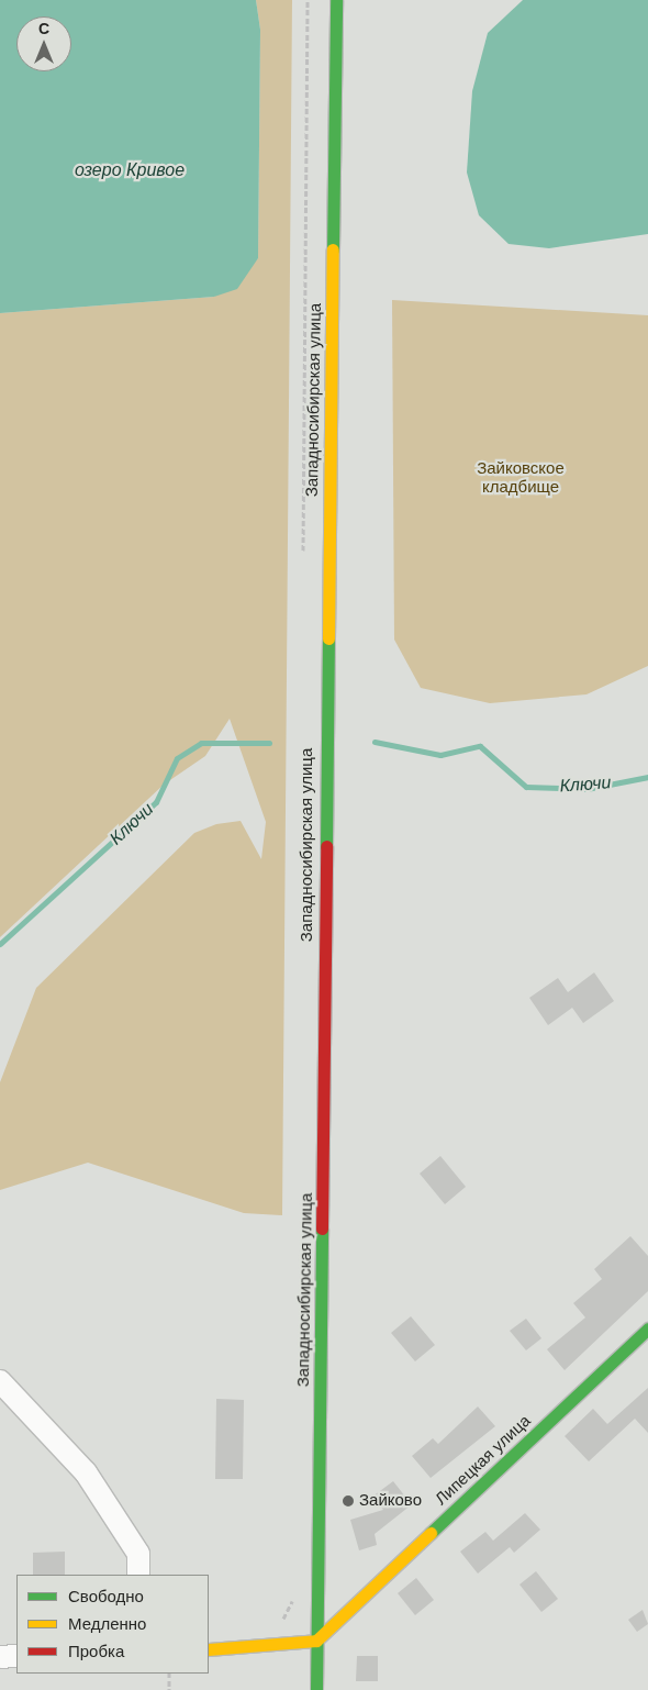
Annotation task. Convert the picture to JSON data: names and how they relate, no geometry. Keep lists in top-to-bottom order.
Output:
{
  "streets": {
    "main road": ["Западносибирская улица", "Липецкая улица"]
  },
  "crossings": [
    ["Западносибирская улица", "Липецкая улица"]
  ],
  "water": ["озеро Кривое", "Ключи"],
  "parks": ["Зайковское кладбище"],
  "places": ["Зайково"],
  "legend": ["Свободно", "Медленно", "Пробка"],
  "north": "top"
}
